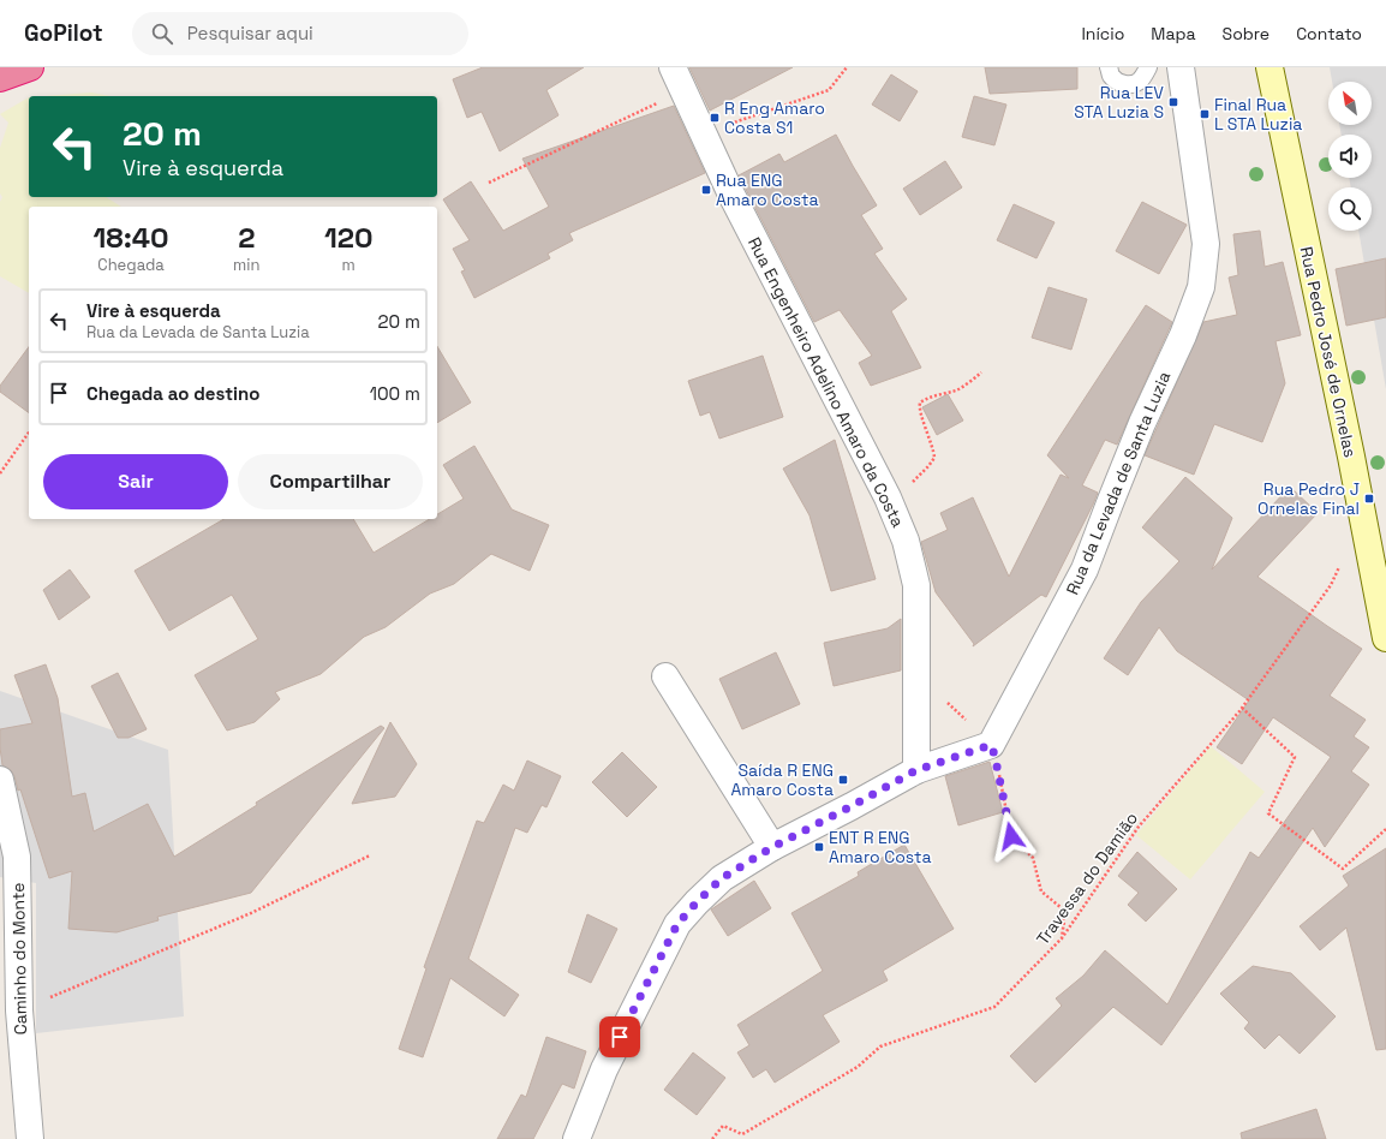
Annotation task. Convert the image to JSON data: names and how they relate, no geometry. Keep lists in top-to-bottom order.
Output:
{
  "streets": {
    "street": [
      "Rua Pedro José de Ornelas",
      "Rua Engenheiro Adelino Amaro da Costa",
      "Rua da Levada de Santa Luzia",
      "Caminho do Monte"
    ],
    "path": ["Travessa do Damião"]
  },
  "places": {
    "transit": [
      "Rua LEV STA Luzia S",
      "Final Rua L STA Luzia",
      "R Eng Amaro Costa S1",
      "Rua ENG Amaro Costa",
      "Rua Pedro J Ornelas Final",
      "Saída R ENG Amaro Costa",
      "ENT R ENG Amaro Costa"
    ]
  },
  "north": "top left",
  "page": {
    "header": "GoPilot",
    "search": "Pesquisar aqui",
    "nav": [
      "Início",
      "Mapa",
      "Sobre",
      "Contato"
    ],
    "turn": ["20 m", "Vire à esquerda"],
    "eta": [
      "18:40",
      "Chegada",
      "2",
      "min",
      "120",
      "m"
    ],
    "list": [
      {
        "name": "Vire à esquerda",
        "note": "Rua da Levada de Santa Luzia",
        "value": "20 m"
      },
      {
        "name": "Chegada ao destino",
        "value": "100 m"
      }
    ],
    "buttons": ["Sair", "Compartilhar"]
  }
}
